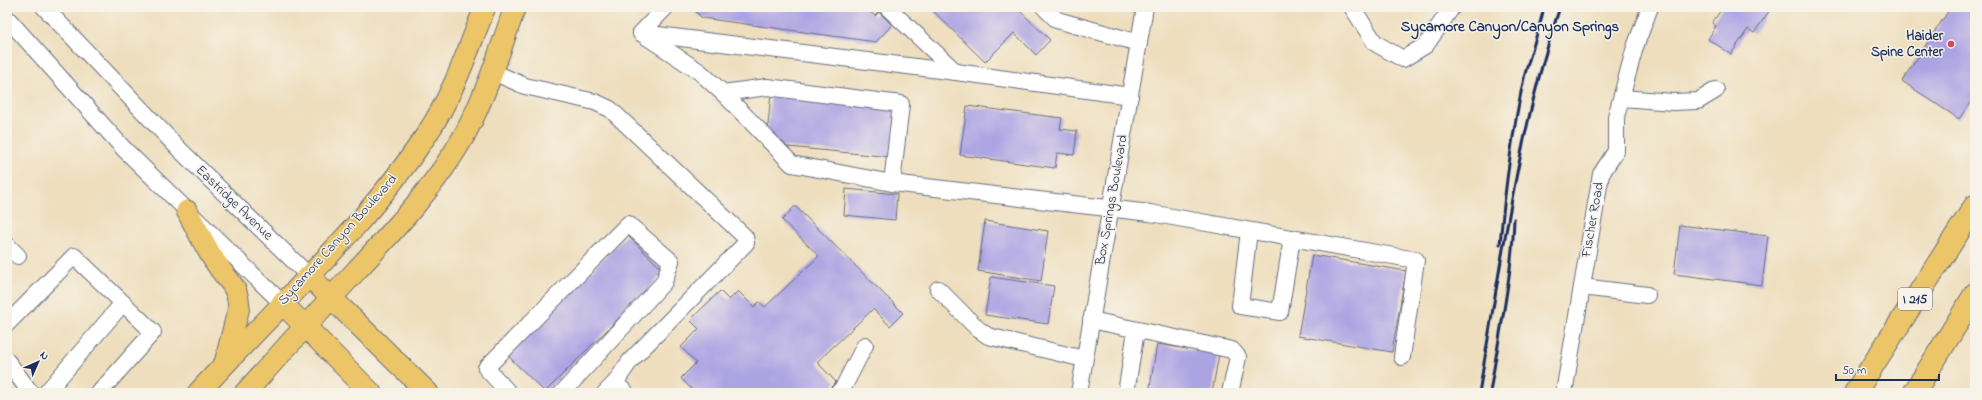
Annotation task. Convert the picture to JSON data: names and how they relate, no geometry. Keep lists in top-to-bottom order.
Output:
{
  "streets": {
    "highway": ["I 215"],
    "main road": ["Eastridge Avenue", "Sycamore Canyon Boulevard"],
    "street": ["Box Springs Boulevard", "Fischer Road"]
  },
  "crossings": [
    ["Eastridge Avenue", "Sycamore Canyon Boulevard"]
  ],
  "districts": ["Sycamore Canyon/Canyon Springs"],
  "places": ["Haider Spine Center"],
  "scale_bar": "50 m",
  "north": "top right"
}
